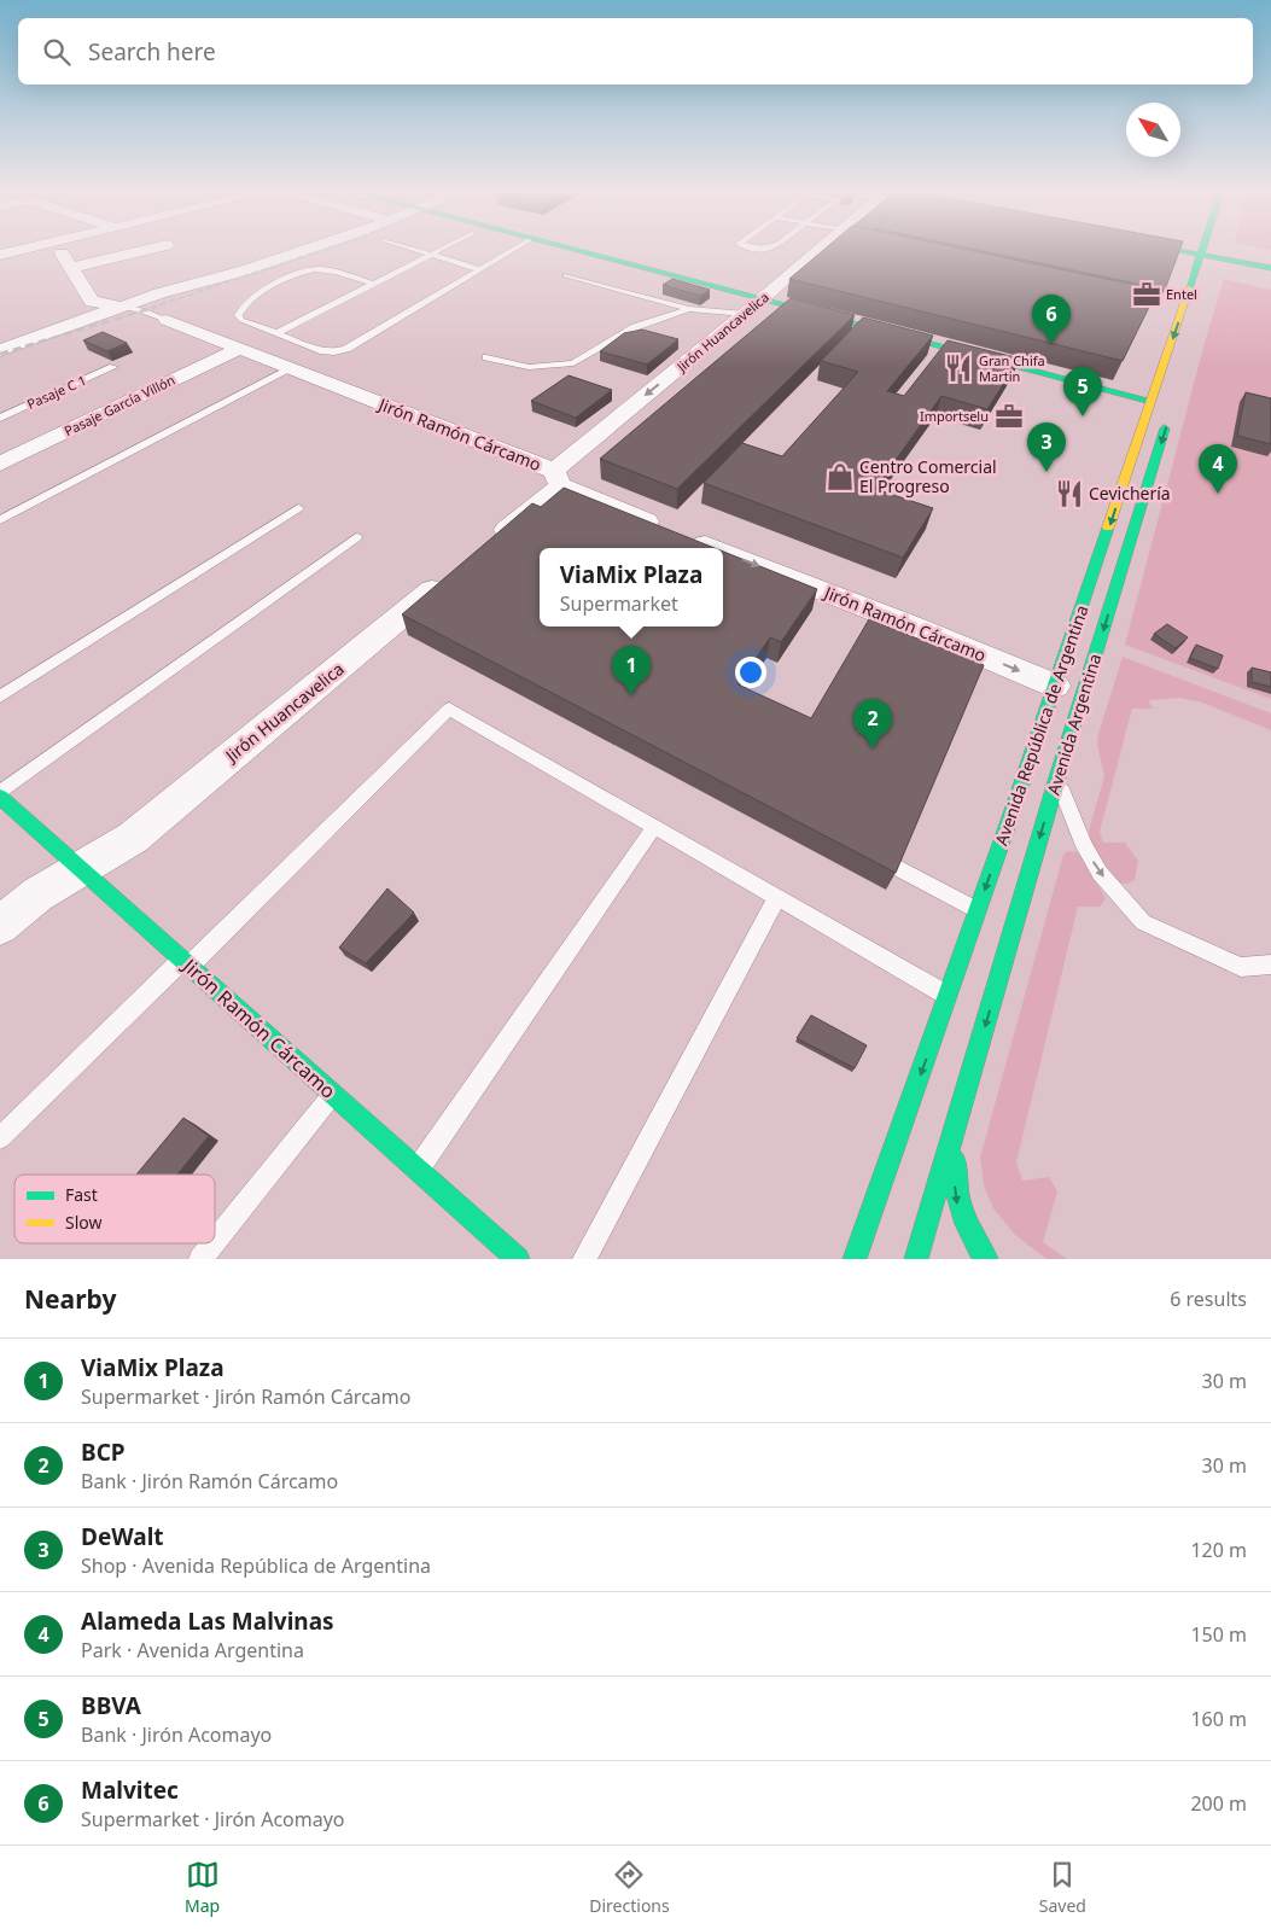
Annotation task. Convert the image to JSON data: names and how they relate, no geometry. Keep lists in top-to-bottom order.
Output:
{
  "streets": {
    "street": [
      "Jirón Huancavelica",
      "Pasaje García Villón",
      "Jirón Ramón Cárcamo",
      "Avenida Argentina",
      "Avenida República de Argentina"
    ],
    "lane": ["Pasaje C 1"]
  },
  "crossings": [
    ["Jirón Huancavelica", "Jirón Ramón Cárcamo"],
    ["Pasaje García Villón", "Jirón Ramón Cárcamo"],
    ["Jirón Ramón Cárcamo", "Avenida República de Argentina"]
  ],
  "one_way": ["Avenida Argentina", "Avenida República de Argentina"],
  "places": {
    "office": ["Entel", "Importselu"],
    "restaurant": ["Gran Chifa Martin", "Cevichería"],
    "shop": ["Centro Comercial El Progreso"]
  },
  "legend": ["Fast", "Slow"],
  "north": "top left",
  "page": {
    "search": "Search here",
    "pins": [
      "6",
      "5",
      "3",
      "4",
      "1",
      "2"
    ],
    "popup": ["ViaMix Plaza", "Supermarket"],
    "heading": ["Nearby", "6 results"],
    "list": [
      {
        "mark": "1",
        "name": "ViaMix Plaza",
        "note": "Supermarket · Jirón Ramón Cárcamo",
        "value": "30 m"
      },
      {
        "mark": "2",
        "name": "BCP",
        "note": "Bank · Jirón Ramón Cárcamo",
        "value": "30 m"
      },
      {
        "mark": "3",
        "name": "DeWalt",
        "note": "Shop · Avenida República de Argentina",
        "value": "120 m"
      },
      {
        "mark": "4",
        "name": "Alameda Las Malvinas",
        "note": "Park · Avenida Argentina",
        "value": "150 m"
      },
      {
        "mark": "5",
        "name": "BBVA",
        "note": "Bank · Jirón Acomayo",
        "value": "160 m"
      },
      {
        "mark": "6",
        "name": "Malvitec",
        "note": "Supermarket · Jirón Acomayo",
        "value": "200 m"
      }
    ],
    "nav": ["Map", "Directions", "Saved"]
  }
}
